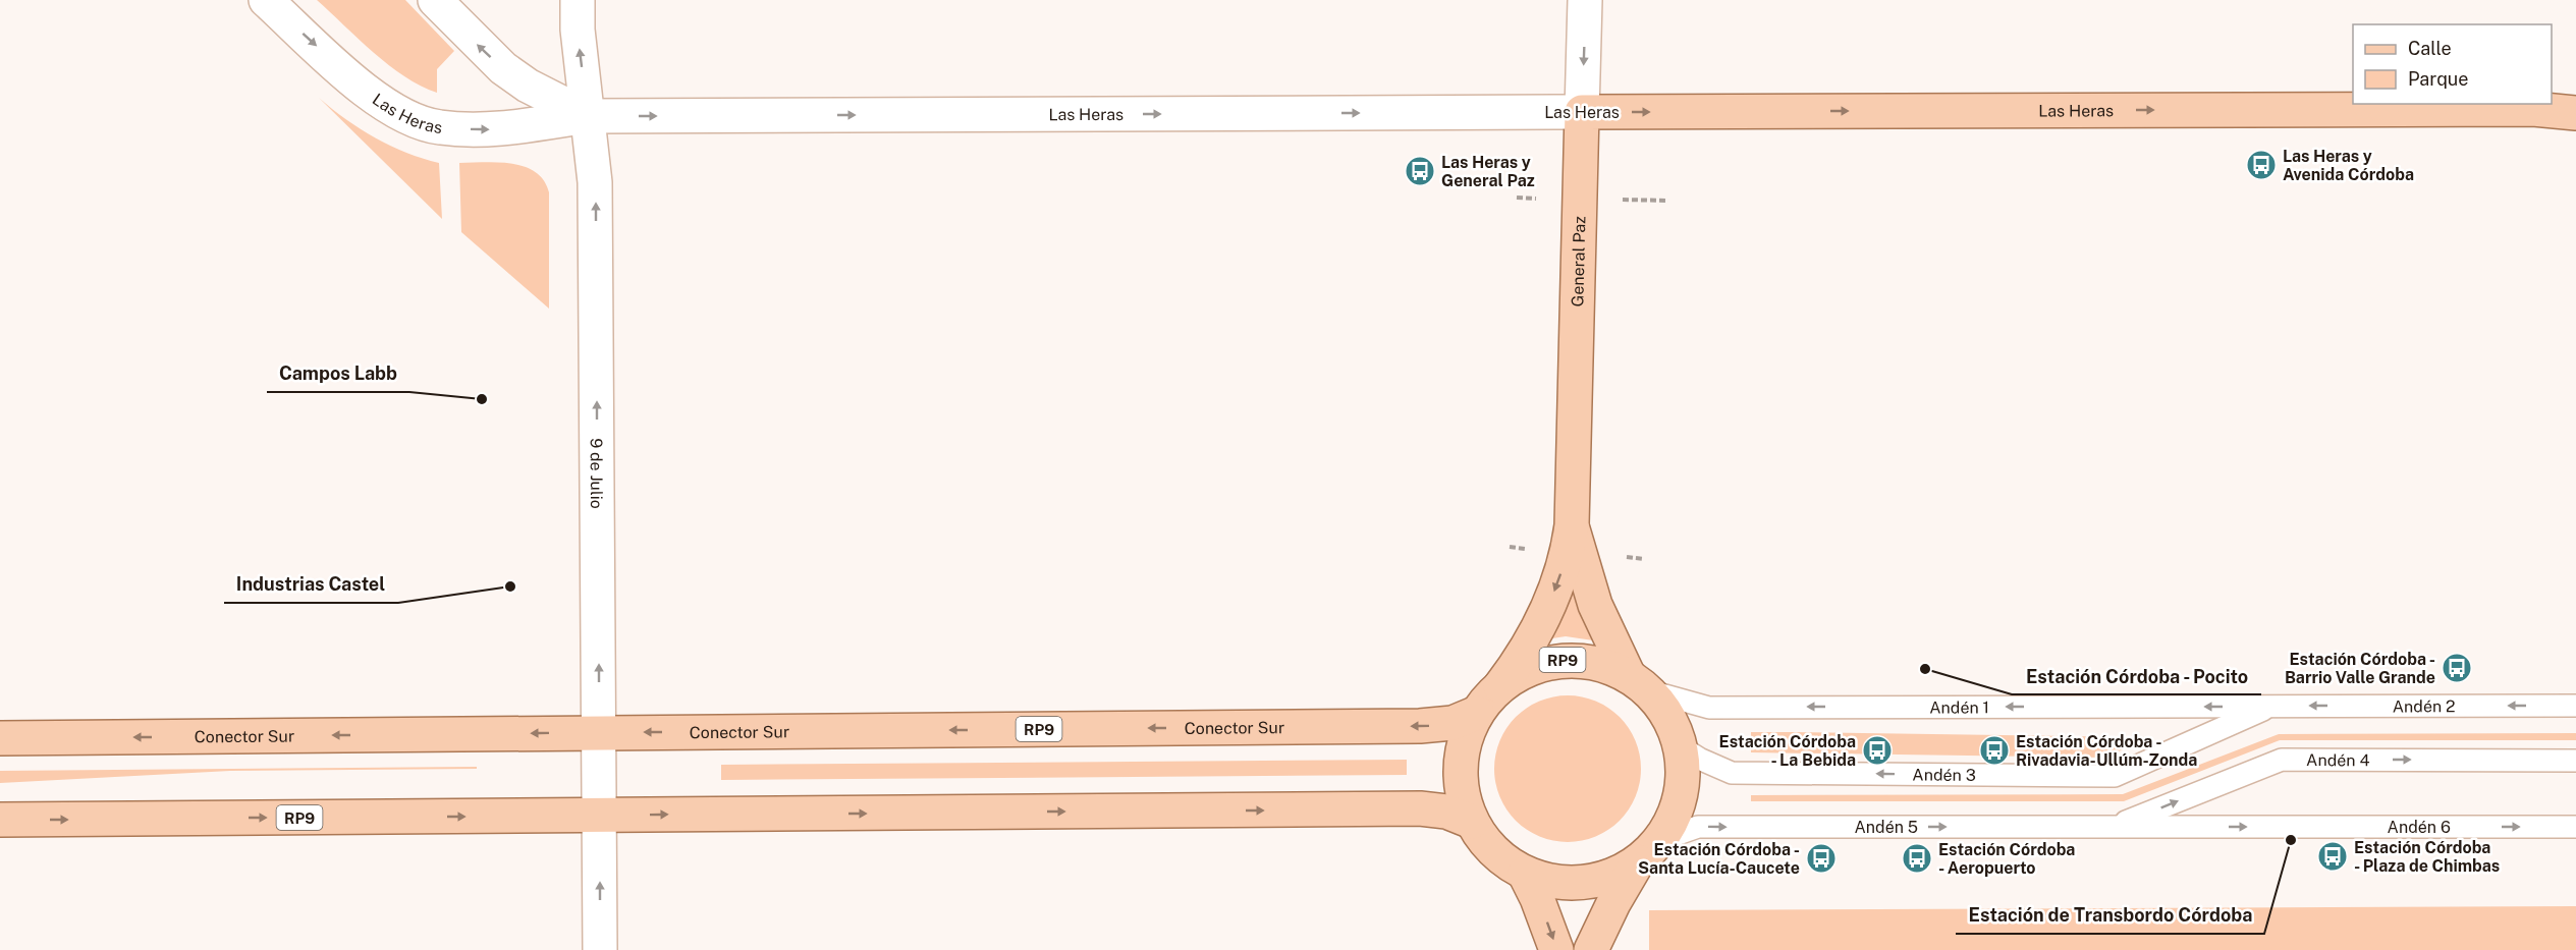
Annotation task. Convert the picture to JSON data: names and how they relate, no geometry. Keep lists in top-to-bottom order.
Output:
{
  "streets": {
    "main road": [
      "Las Heras",
      "General Paz",
      "RP9",
      "Conector Sur"
    ],
    "street": ["9 de Julio"],
    "lane": [
      "Andén 2",
      "Andén 1",
      "Andén 4",
      "Andén 3",
      "Andén 5",
      "Andén 6"
    ]
  },
  "crossings": [
    ["Las Heras", "General Paz"],
    ["Las Heras", "9 de Julio"],
    ["General Paz", "Andén 1"],
    ["General Paz", "Conector Sur"],
    ["9 de Julio", "RP9"],
    ["9 de Julio", "Conector Sur"],
    ["RP9", "Conector Sur"],
    ["Andén 2", "Andén 1"],
    ["Andén 2", "Andén 3"],
    ["Andén 1", "Conector Sur"],
    ["Andén 1", "Andén 3"],
    ["Conector Sur", "Andén 3"],
    ["Conector Sur", "Andén 5"],
    ["Andén 4", "Andén 5"],
    ["Andén 4", "Andén 6"],
    ["Andén 5", "Andén 6"]
  ],
  "one_way": [
    "Las Heras",
    "9 de Julio",
    "Andén 2",
    "Andén 1",
    "Andén 4",
    "Andén 3",
    "Andén 5",
    "Andén 6"
  ],
  "places": {
    "bus stop": [
      "Las Heras y Avenida Córdoba",
      "Las Heras y General Paz",
      "Estación Córdoba - Barrio Valle Grande",
      "Estación Córdoba - La Bebida",
      "Estación Córdoba - Rivadavia-Ullúm-Zonda",
      "Estación Córdoba - Plaza de Chimbas",
      "Estación Córdoba - Santa Lucía-Caucete",
      "Estación Córdoba - Aeropuerto"
    ],
    "other": [
      "Campos Labb",
      "Industrias Castel",
      "Estación Córdoba - Pocito",
      "Estación de Transbordo Córdoba"
    ]
  },
  "legend": ["Calle", "Parque"]
}
